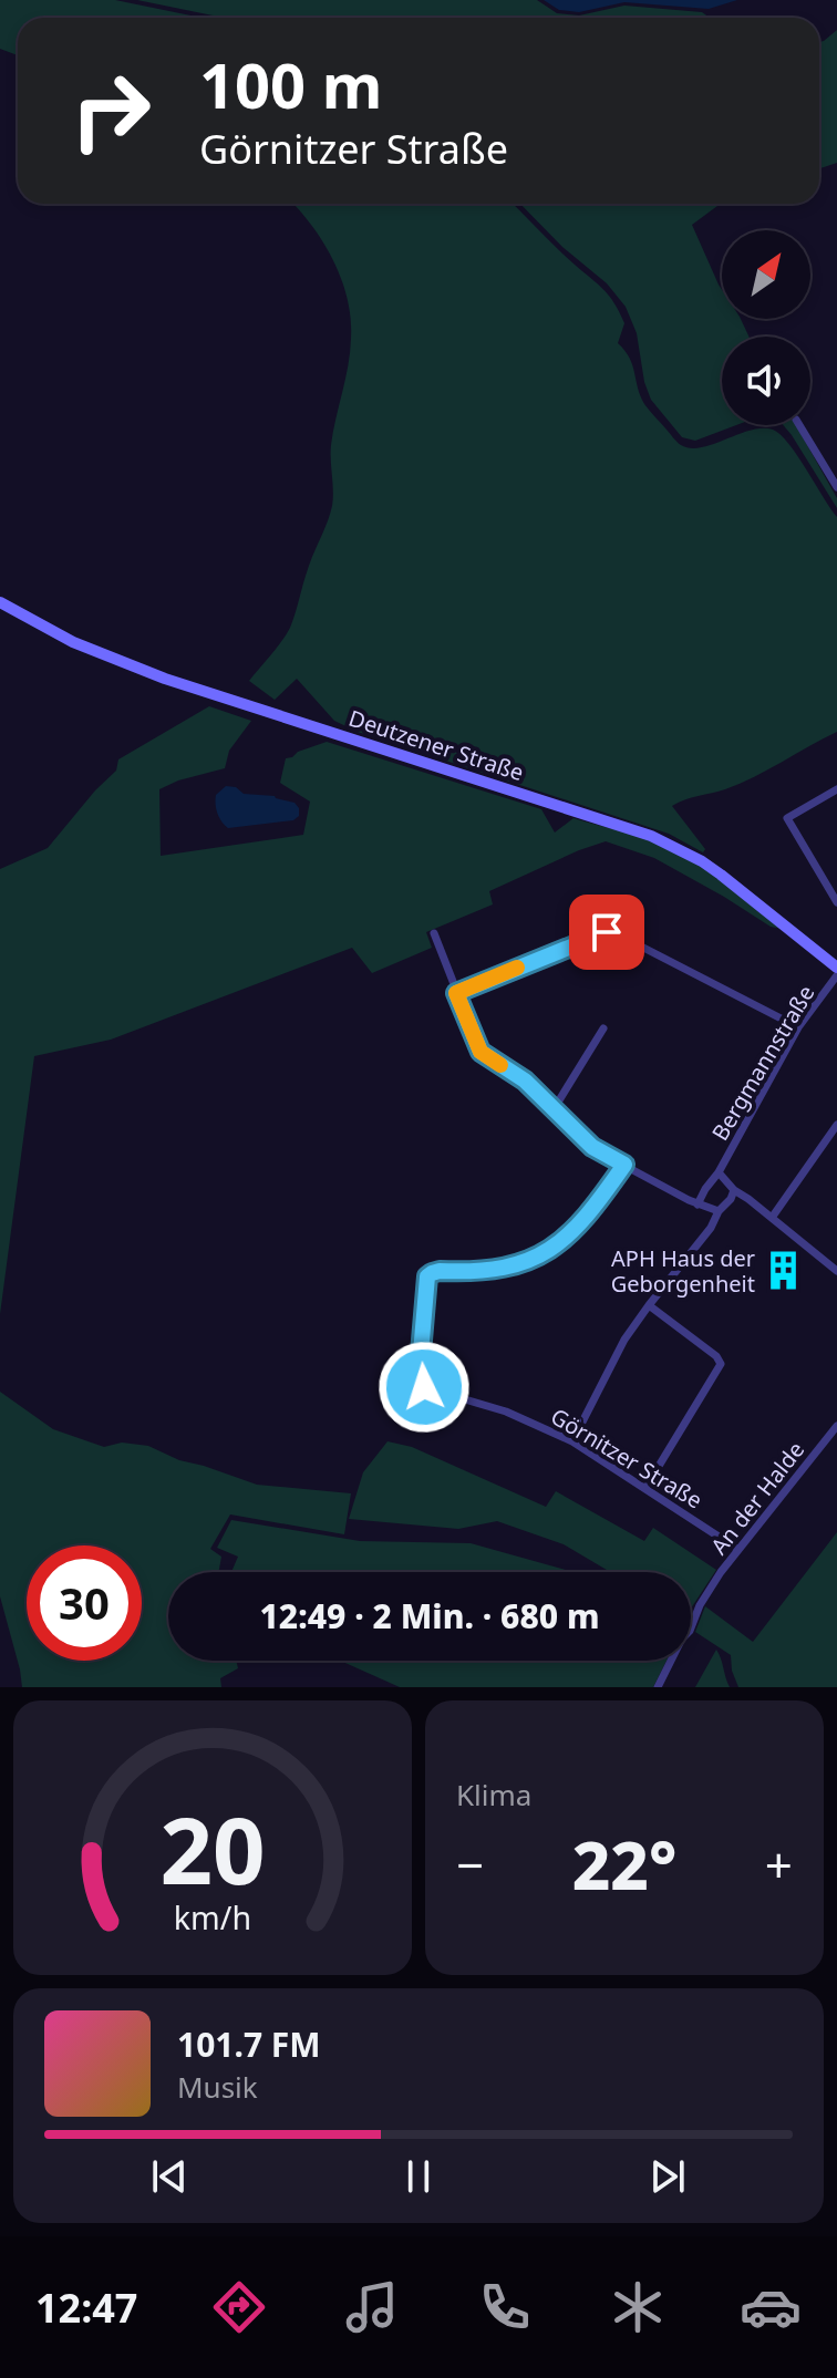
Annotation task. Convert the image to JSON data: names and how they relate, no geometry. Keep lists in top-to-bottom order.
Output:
{
  "streets": {
    "main road": ["Deutzener Straße"],
    "street": ["Bergmannstraße", "Görnitzer Straße", "An der Halde"]
  },
  "crossings": [
    ["Görnitzer Straße", "An der Halde"]
  ],
  "places": {
    "building": ["APH Haus der Geborgenheit"]
  },
  "north": "top right",
  "page": {
    "turn": ["100 m", "Görnitzer Straße"],
    "limit": "30",
    "trip": "12:49 · 2 Min. · 680 m",
    "tile": "Klima",
    "heat": ["−", "22°", "+"],
    "song": ["101.7 FM", "Musik"],
    "tabs": "12:47",
    "gauge": ["20", "km/h"]
  }
}
